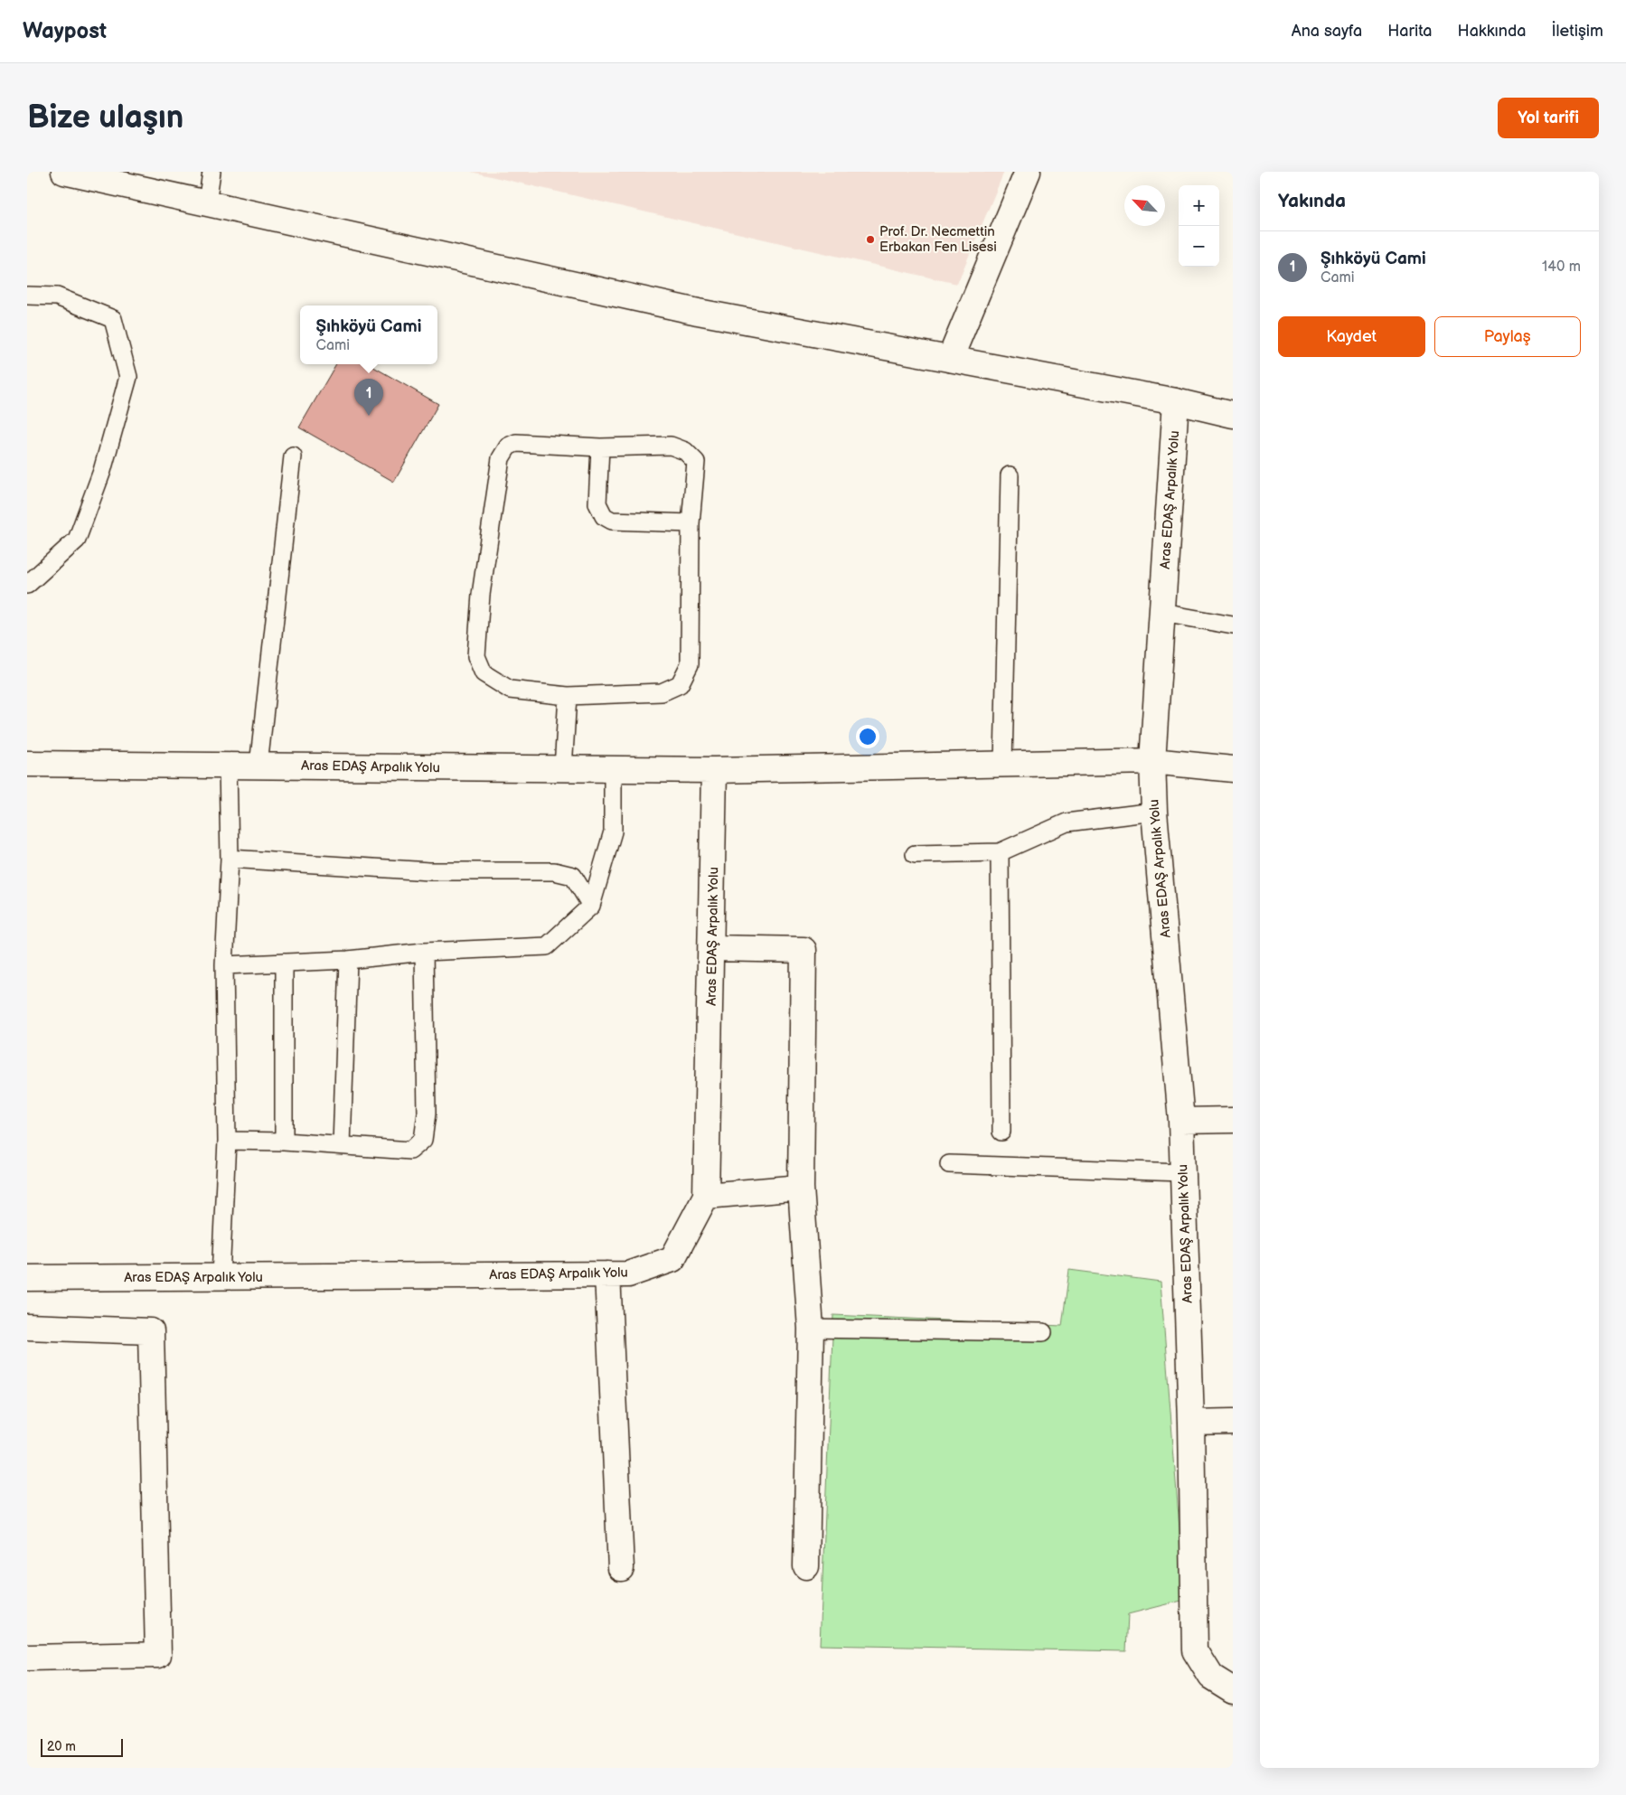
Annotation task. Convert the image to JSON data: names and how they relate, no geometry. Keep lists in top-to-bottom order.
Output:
{
  "streets": {
    "street": ["Aras EDAŞ Arpalık Yolu"]
  },
  "places": ["Prof. Dr. Necmettin Erbakan Fen Lisesi"],
  "scale_bar": "20 m",
  "north": "top left",
  "page": {
    "header": "Waypost",
    "nav": [
      "Ana sayfa",
      "Harita",
      "Hakkında",
      "İletişim"
    ],
    "buttons": [
      "Yol tarifi",
      ["Kaydet", "Paylaş"]
    ],
    "title": "Bize ulaşın",
    "heading": "Yakında",
    "map_buttons": ["+", "−"],
    "list": [
      {
        "mark": "1",
        "name": "Şıhköyü Cami",
        "note": "Cami",
        "value": "140 m"
      }
    ],
    "popup": ["Şıhköyü Cami", "Cami"],
    "pins": "1",
    "scale": "20 m"
  }
}
